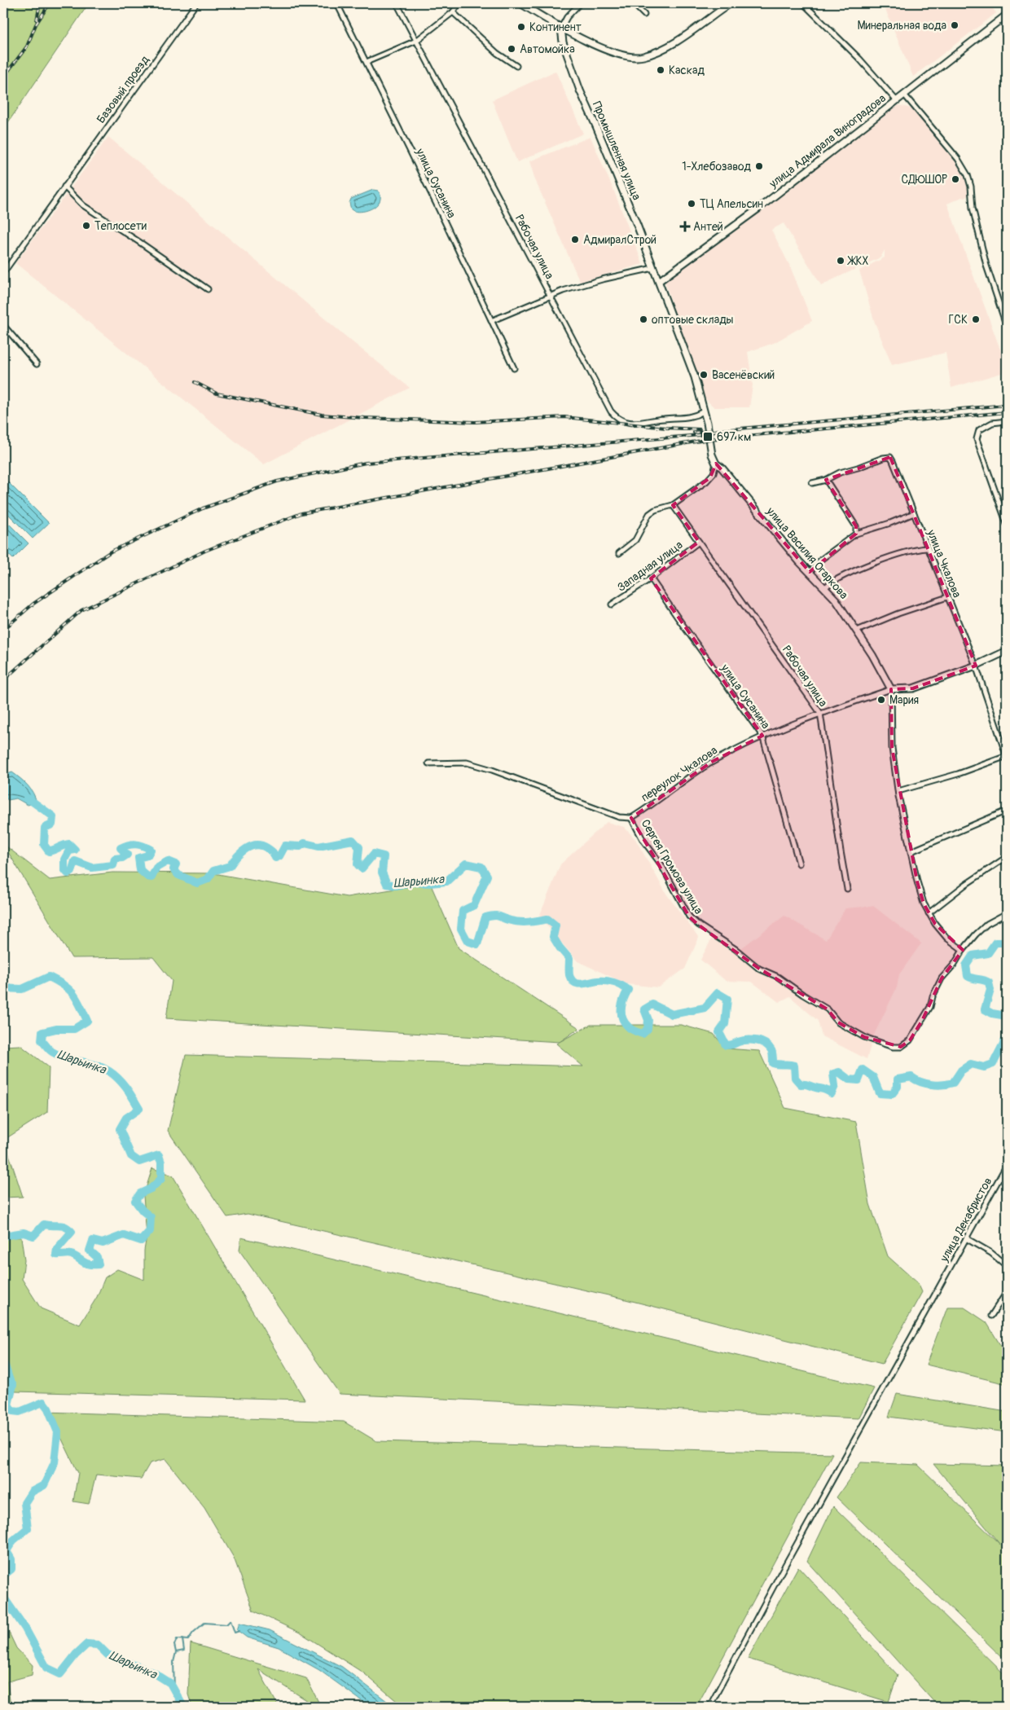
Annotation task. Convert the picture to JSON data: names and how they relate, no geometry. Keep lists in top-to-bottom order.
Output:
{
  "streets": {
    "street": [
      "Базовый проезд",
      "улица Адмирала Виноградова",
      "Промышленная улица",
      "улица Сусанина",
      "Рабочая улица",
      "улица Василия Огаркова",
      "улица Чкалова",
      "Западная улица",
      "переулок Чкалова",
      "Сергея Громова улица",
      "улица Декабристов"
    ]
  },
  "crossings": [
    ["улица Адмирала Виноградова", "Промышленная улица"],
    ["Промышленная улица", "Рабочая улица"],
    ["Промышленная улица", "улица Василия Огаркова"],
    ["улица Сусанина", "Западная улица"],
    ["улица Сусанина", "переулок Чкалова"],
    ["Рабочая улица", "улица Василия Огаркова"],
    ["Рабочая улица", "Западная улица"],
    ["Рабочая улица", "переулок Чкалова"],
    ["улица Василия Огаркова", "переулок Чкалова"],
    ["улица Василия Огаркова", "Сергея Громова улица"],
    ["улица Чкалова", "переулок Чкалова"],
    ["переулок Чкалова", "Сергея Громова улица"]
  ],
  "water": ["Шарьинка"],
  "places": {
    "other": [
      "Минеральная вода",
      "Континент",
      "Автомойка",
      "Каскад",
      "1-Хлебозавод",
      "СДЮШОР",
      "ТЦ Апельсин",
      "Теплосети",
      "АдмиралСтрой",
      "ЖКХ",
      "оптовые склады",
      "ГСК",
      "Васенёвский",
      "Мария"
    ],
    "health": ["Антей"],
    "transit": ["697 км"]
  }
}
